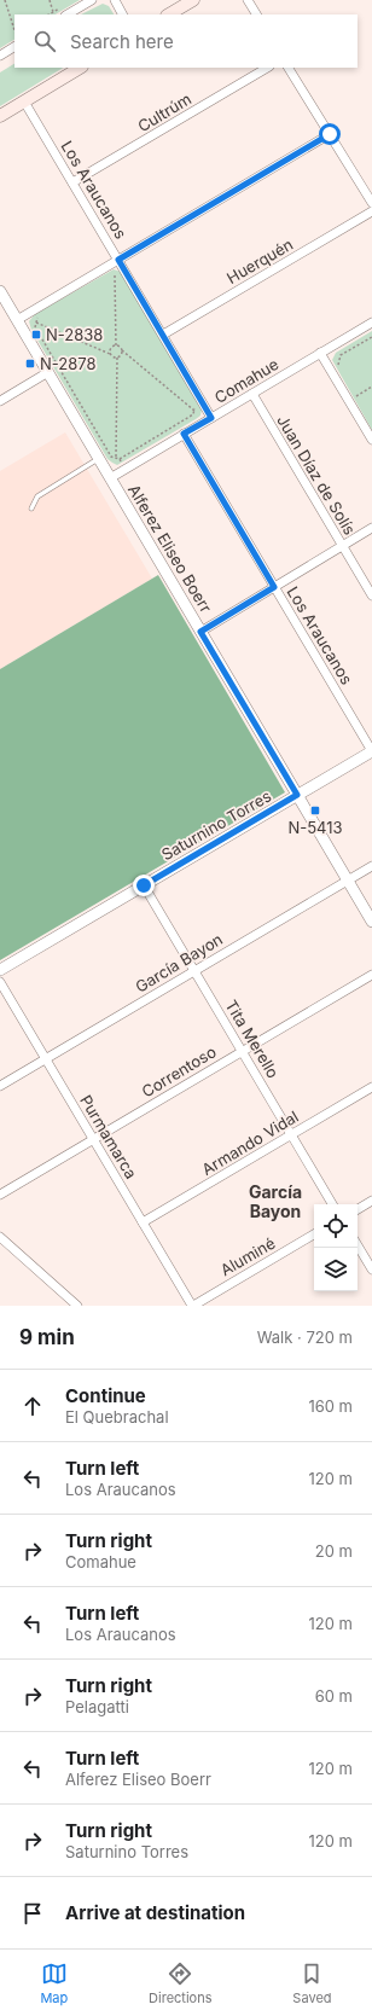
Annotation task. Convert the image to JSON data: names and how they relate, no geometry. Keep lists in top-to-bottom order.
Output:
{
  "streets": {
    "street": [
      "Cultrúm",
      "Los Araucanos",
      "Huerquén",
      "Comahue",
      "Juan Díaz de Solís",
      "Alferez Eliseo Boerr",
      "Saturnino Torres",
      "García Bayon",
      "Tita Merello",
      "Correntoso",
      "Purmamarca",
      "Armando Vidal",
      "Aluminé"
    ]
  },
  "crossings": [
    ["Cultrúm", "Los Araucanos"],
    ["Los Araucanos", "Huerquén"],
    ["Los Araucanos", "Comahue"],
    ["Los Araucanos", "Saturnino Torres"],
    ["Comahue", "Juan Díaz de Solís"],
    ["Comahue", "Alferez Eliseo Boerr"],
    ["Alferez Eliseo Boerr", "Saturnino Torres"],
    ["Alferez Eliseo Boerr", "García Bayon"],
    ["Saturnino Torres", "Tita Merello"],
    ["García Bayon", "Tita Merello"],
    ["García Bayon", "Purmamarca"],
    ["Tita Merello", "Correntoso"],
    ["Tita Merello", "Armando Vidal"],
    ["Correntoso", "Purmamarca"],
    ["Purmamarca", "Armando Vidal"],
    ["Purmamarca", "Aluminé"]
  ],
  "districts": ["García Bayon"],
  "places": {
    "transit": ["N-2838", "N-2878", "N-5413"]
  },
  "page": {
    "search": "Search here",
    "heading": ["9 min", "Walk · 720 m"],
    "list": [
      ["Continue", "El Quebrachal", "160 m"],
      ["Turn left", "Los Araucanos", "120 m"],
      ["Turn right", "Comahue", "20 m"],
      ["Turn left", "Los Araucanos", "120 m"],
      ["Turn right", "Pelagatti", "60 m"],
      ["Turn left", "Alferez Eliseo Boerr", "120 m"],
      ["Turn right", "Saturnino Torres", "120 m"],
      "Arrive at destination"
    ],
    "nav": ["Map", "Directions", "Saved"]
  }
}
